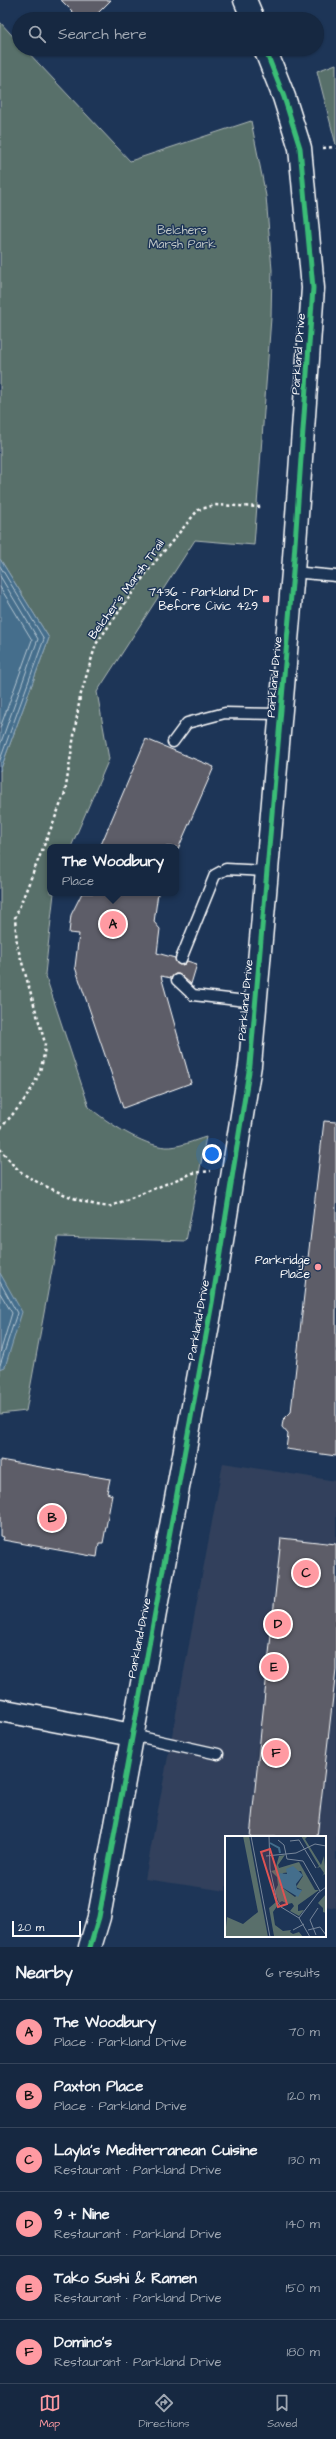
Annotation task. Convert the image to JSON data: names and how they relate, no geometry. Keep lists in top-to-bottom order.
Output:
{
  "streets": {
    "street": ["Parkland Drive"],
    "path": ["Belcher's Marsh Trail"]
  },
  "parks": ["Belchers Marsh Park"],
  "places": {
    "transit": ["7436 - Parkland Dr Before Civic 429"],
    "other": ["Parkridge Place"]
  },
  "scale_bar": "20 m",
  "page": {
    "search": "Search here",
    "popup": ["The Woodbury", "Place"],
    "pins": [
      "A",
      "B",
      "C",
      "D",
      "E",
      "F"
    ],
    "scale": "20 m",
    "heading": ["Nearby", "6 results"],
    "list": [
      {
        "mark": "A",
        "name": "The Woodbury",
        "note": "Place · Parkland Drive",
        "value": "70 m"
      },
      {
        "mark": "B",
        "name": "Paxton Place",
        "note": "Place · Parkland Drive",
        "value": "120 m"
      },
      {
        "mark": "C",
        "name": "Layla's Mediterranean Cuisine",
        "note": "Restaurant · Parkland Drive",
        "value": "130 m"
      },
      {
        "mark": "D",
        "name": "9 + Nine",
        "note": "Restaurant · Parkland Drive",
        "value": "140 m"
      },
      {
        "mark": "E",
        "name": "Tako Sushi & Ramen",
        "note": "Restaurant · Parkland Drive",
        "value": "150 m"
      },
      {
        "mark": "F",
        "name": "Domino's",
        "note": "Restaurant · Parkland Drive",
        "value": "180 m"
      }
    ],
    "nav": ["Map", "Directions", "Saved"]
  }
}
